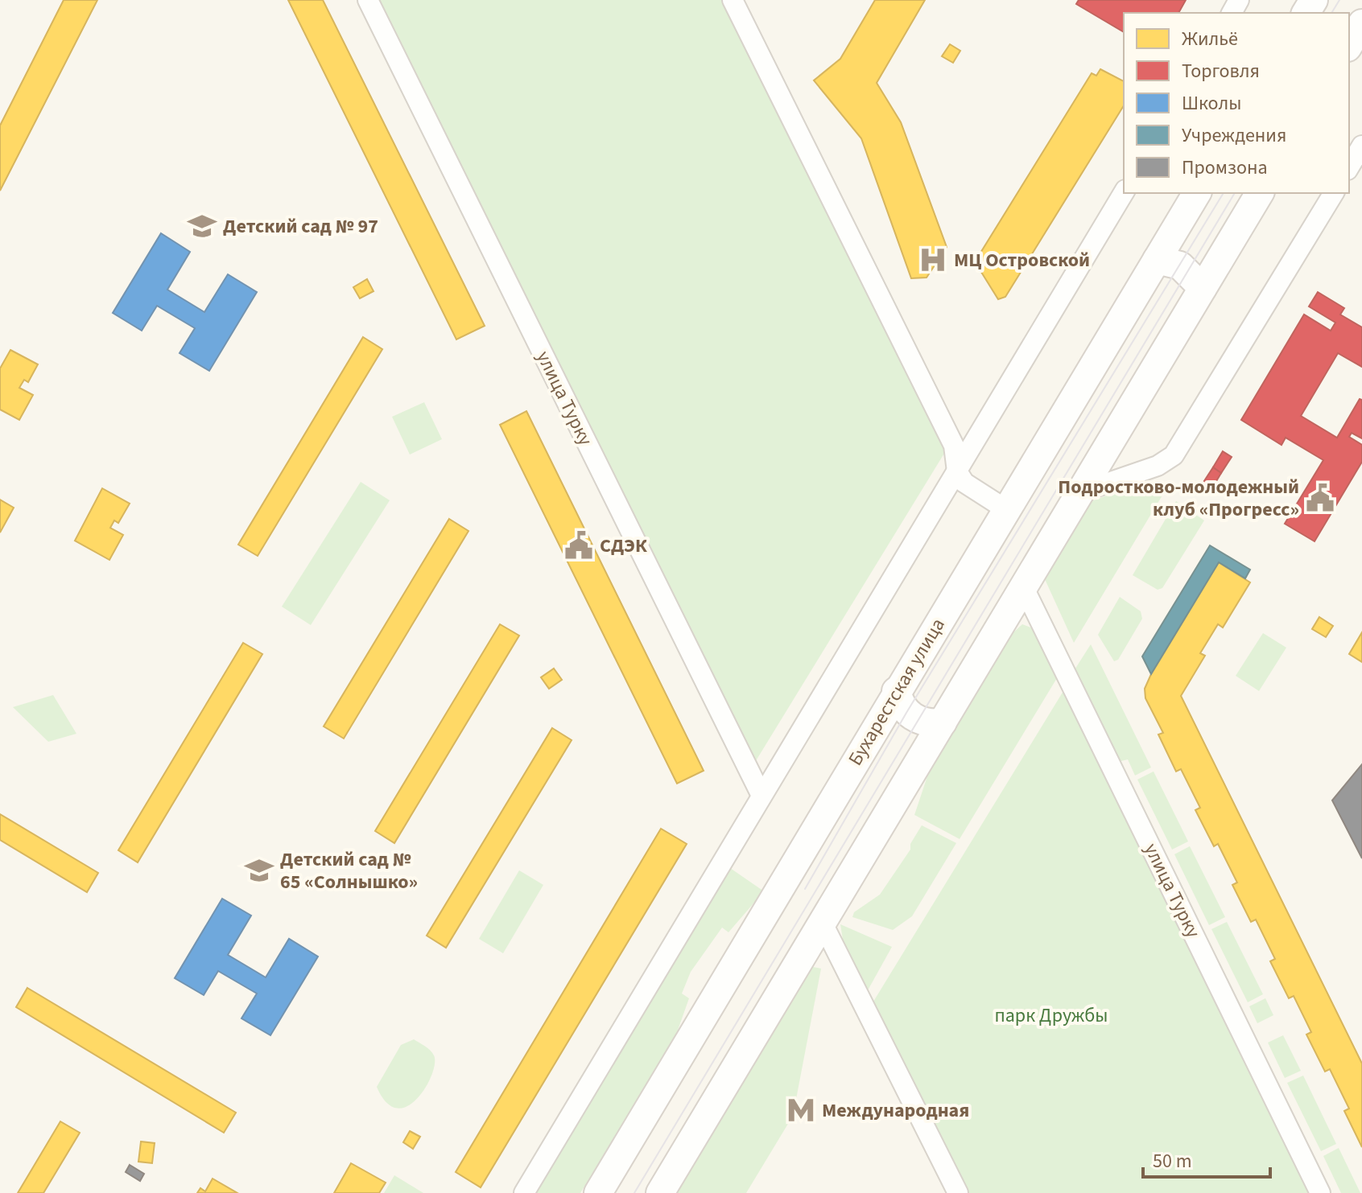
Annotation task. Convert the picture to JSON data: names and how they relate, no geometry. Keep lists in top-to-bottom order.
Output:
{
  "streets": {
    "main road": ["Бухарестская улица"],
    "street": ["улица Турку"]
  },
  "parks": ["парк Дружбы"],
  "places": {
    "school or university": ["Детский сад № 97", "Детский сад № 65 «Солнышко»"],
    "hospital": ["МЦ Островской"],
    "public building": ["Подростково-молодежный клуб «Прогресс»", "СДЭК"],
    "metro station": ["Международная"]
  },
  "legend": [
    "Жильё",
    "Торговля",
    "Школы",
    "Учреждения",
    "Промзона"
  ],
  "scale_bar": "50 m"
}
